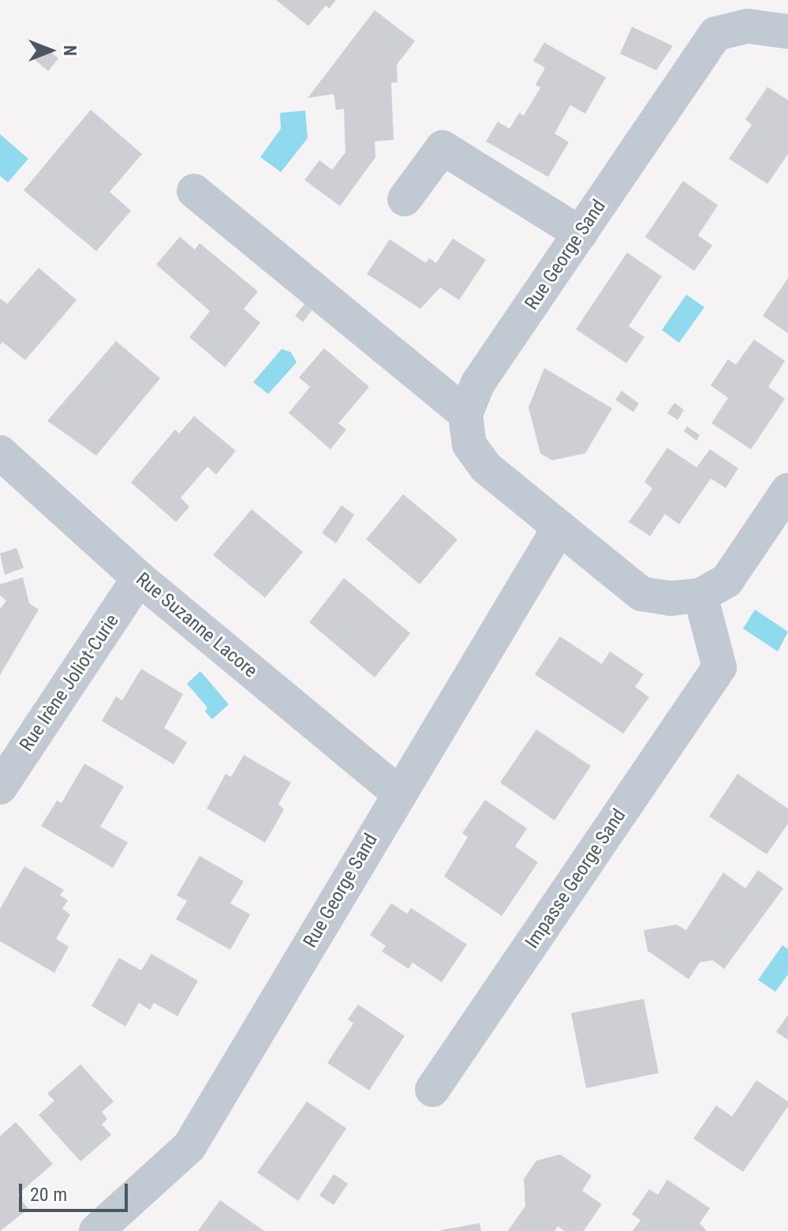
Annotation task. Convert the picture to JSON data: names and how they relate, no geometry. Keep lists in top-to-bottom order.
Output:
{
  "streets": {
    "street": [
      "Rue George Sand",
      "Rue Suzanne Lacore",
      "Rue Irène Joliot-Curie",
      "Impasse George Sand"
    ]
  },
  "crossings": [
    ["Rue George Sand", "Rue Suzanne Lacore"],
    ["Rue Suzanne Lacore", "Rue Irène Joliot-Curie"]
  ],
  "scale_bar": "20 m",
  "north": "right"
}
